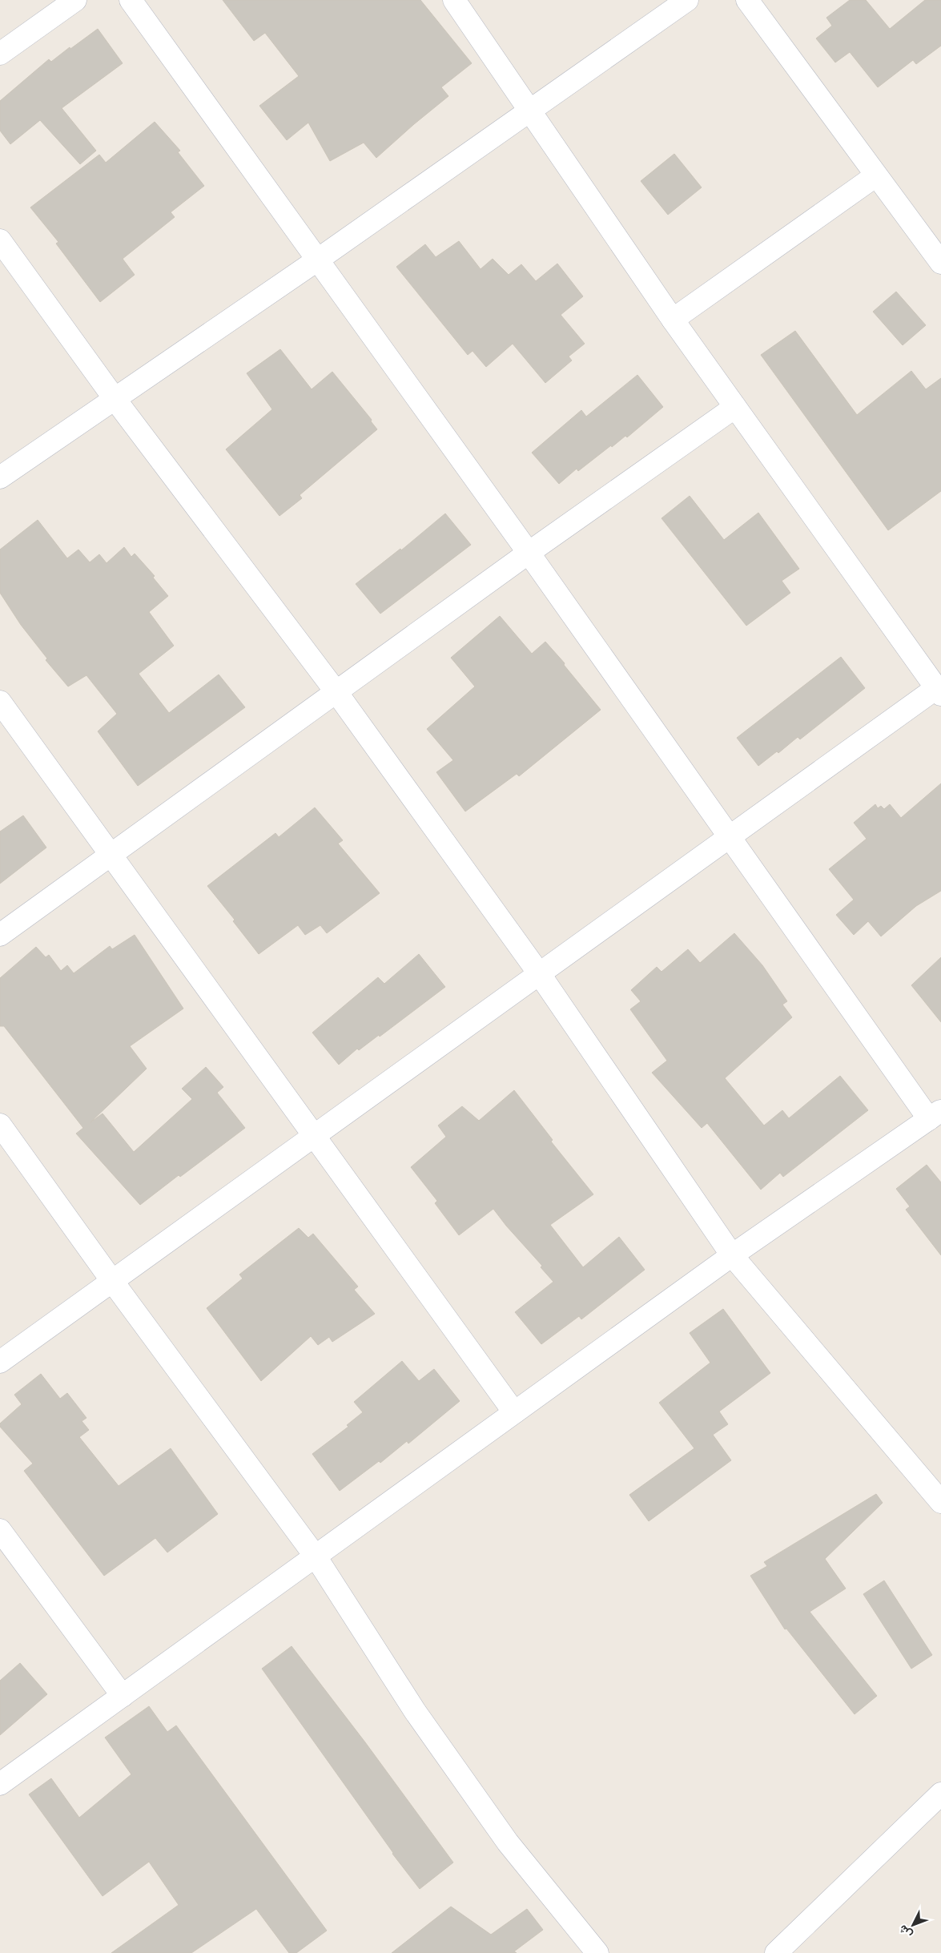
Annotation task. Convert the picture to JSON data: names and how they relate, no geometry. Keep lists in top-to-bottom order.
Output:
{
  "north": "bottom left"
}
